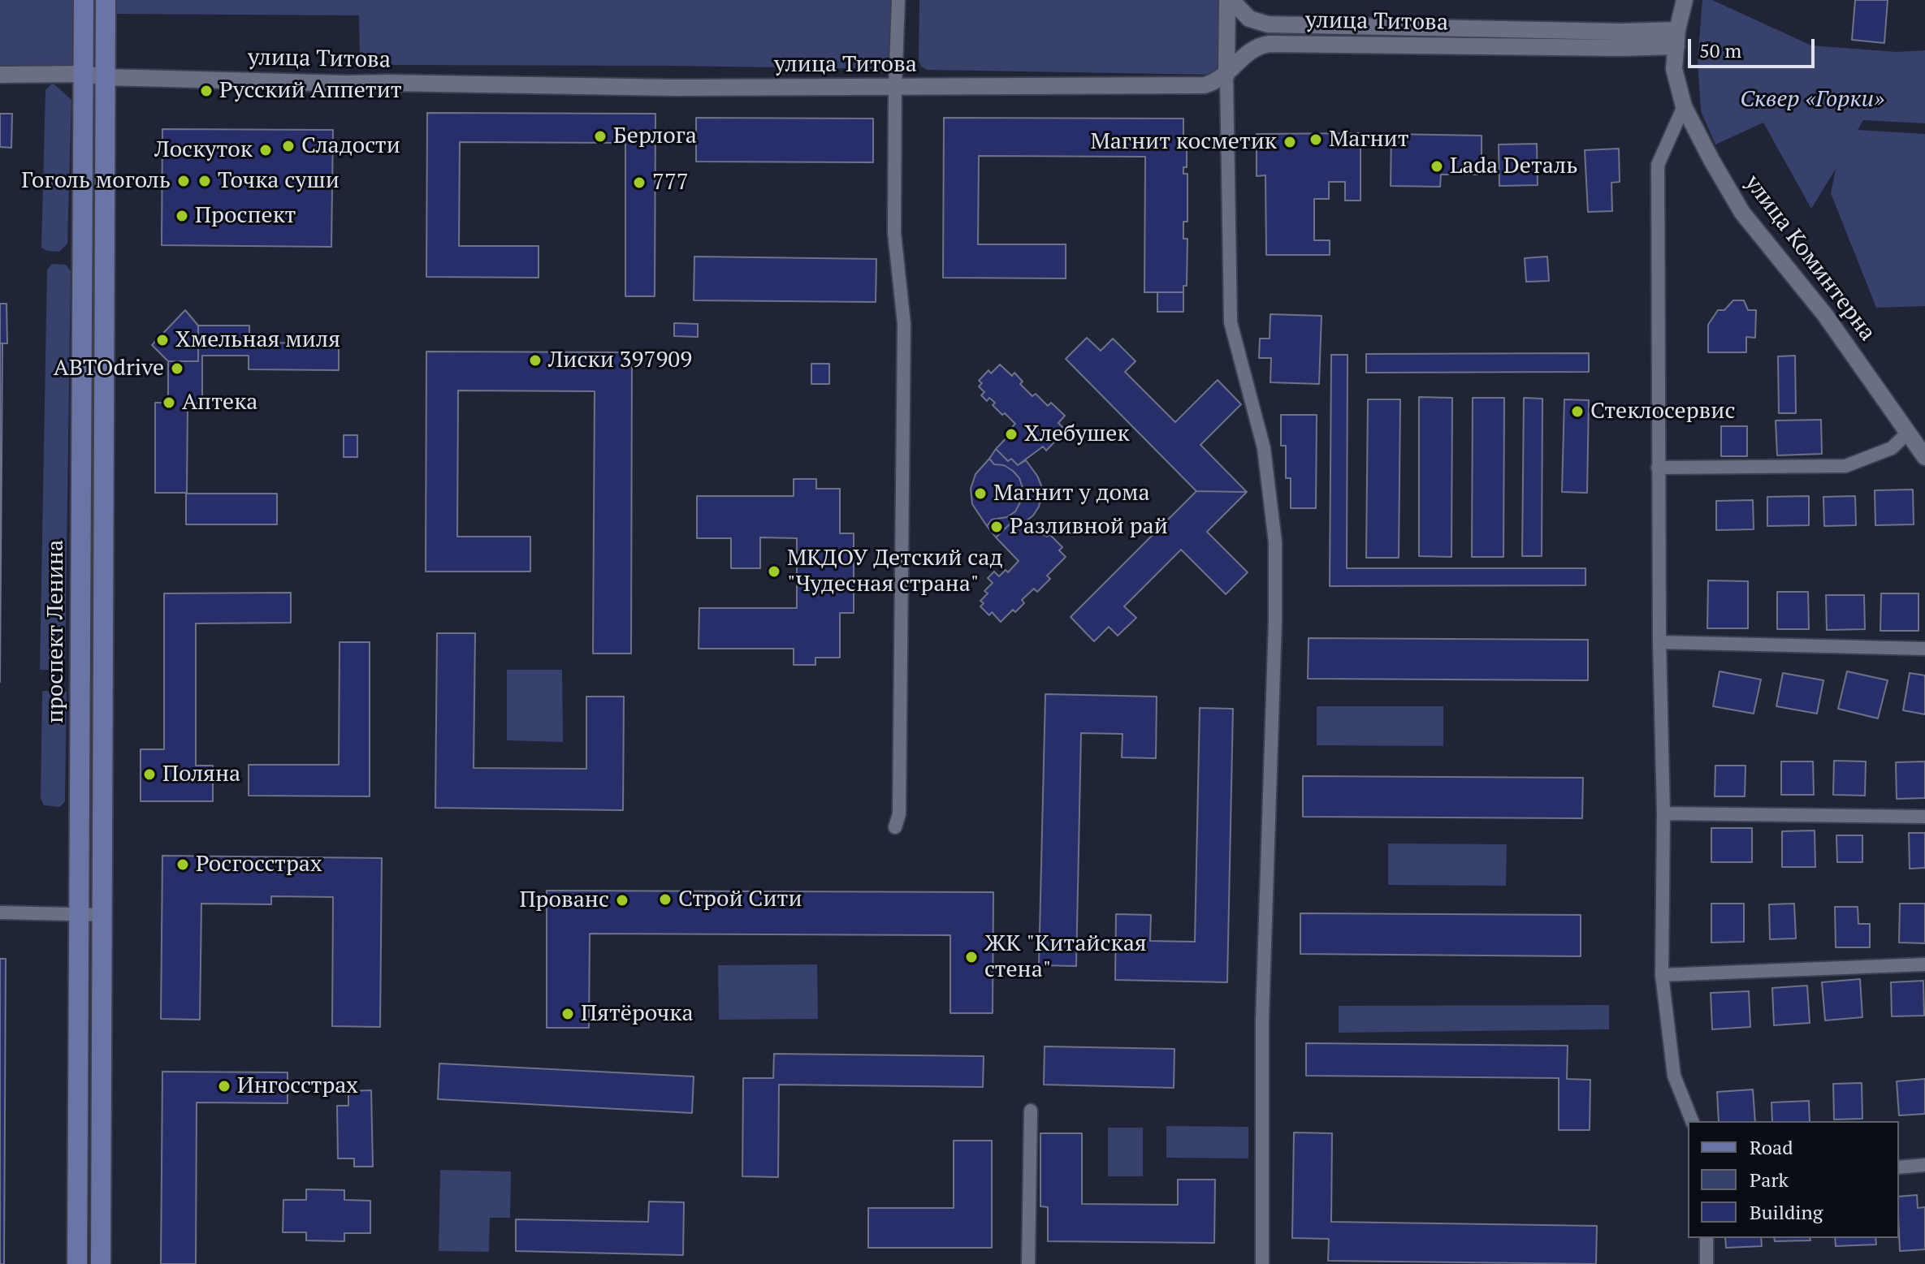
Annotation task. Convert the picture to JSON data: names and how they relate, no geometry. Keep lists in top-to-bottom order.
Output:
{
  "streets": {
    "main road": ["проспект Ленина"],
    "street": ["улица Титова", "улица Коминтерна"]
  },
  "crossings": [
    ["улица Титова", "улица Коминтерна"],
    ["улица Титова", "проспект Ленина"]
  ],
  "parks": ["Сквер «Горки»"],
  "places": [
    "Русский Аппетит",
    "Берлога",
    "Магнит",
    "Магнит косметик",
    "Сладости",
    "Лоскуток",
    "Lada Dеталь",
    "Гоголь моголь",
    "Точка суши",
    "777",
    "Проспект",
    "Хмельная миля",
    "Лиски 397909",
    "АВТОdrive",
    "Аптека",
    "Стеклосервис",
    "Хлебушек",
    "Магнит у дома",
    "Разливной рай",
    "МКДОУ Детский сад \"Чудесная страна\"",
    "Поляна",
    "Росгосстрах",
    "Строй Сити",
    "Прованс",
    "ЖК \"Китайская стена\"",
    "Пятёрочка",
    "Ингосстрах"
  ],
  "legend": ["Road", "Park", "Building"],
  "scale_bar": "50 m"
}
